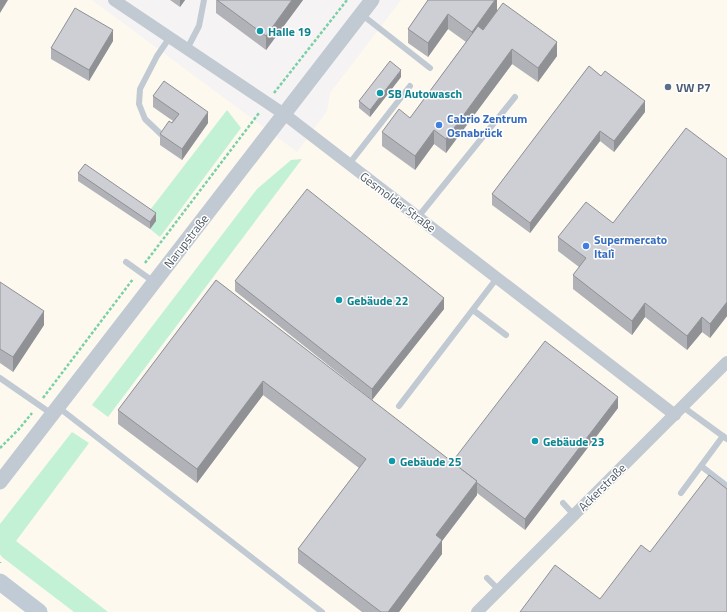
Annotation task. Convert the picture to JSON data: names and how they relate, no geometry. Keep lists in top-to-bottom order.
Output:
{
  "streets": {
    "street": ["Gesmolder Straße", "Narupstraße", "Ackerstraße"]
  },
  "crossings": [
    ["Gesmolder Straße", "Narupstraße"],
    ["Gesmolder Straße", "Ackerstraße"]
  ],
  "places": [
    "Halle 19",
    "VW P7",
    "SB Autowasch",
    "Cabrio Zentrum Osnabrück",
    "Supermercato Italì",
    "Gebäude 22",
    "Gebäude 23",
    "Gebäude 25"
  ]
}
